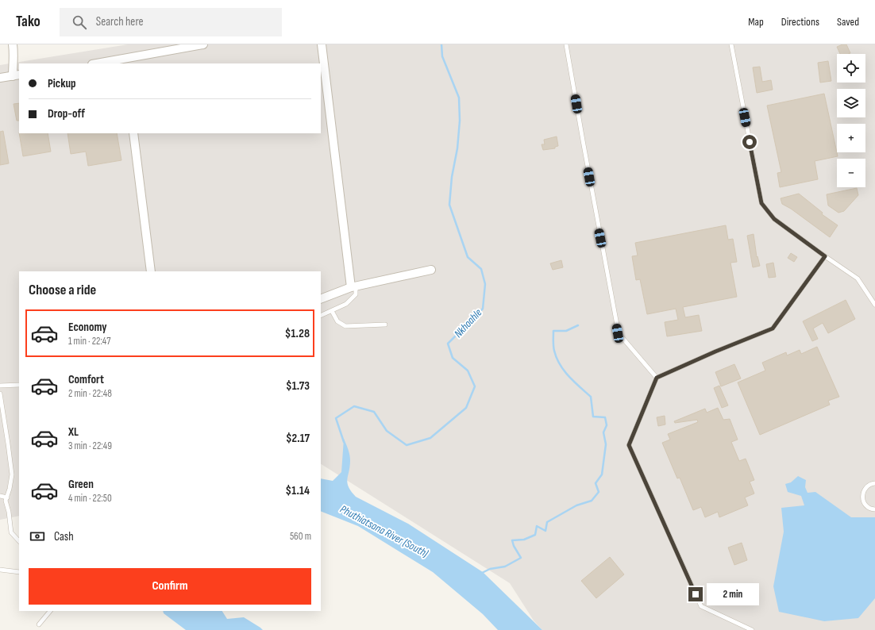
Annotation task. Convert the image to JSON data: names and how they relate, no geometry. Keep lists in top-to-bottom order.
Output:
{
  "water": ["Nkhoahle", "Phuthiatsana River (South)"],
  "page": {
    "header": "Tako",
    "search": "Search here",
    "nav": ["Map", "Directions", "Saved"],
    "map_buttons": ["+", "−"],
    "banner": ["Pickup", "Drop-off"],
    "heading": "Choose a ride",
    "list": [
      {
        "name": "Economy",
        "note": "1 min · 22:47",
        "value": "$1.28"
      },
      {
        "name": "Comfort",
        "note": "2 min · 22:48",
        "value": "$1.73"
      },
      {
        "name": "XL",
        "note": "3 min · 22:49",
        "value": "$2.17"
      },
      {
        "name": "Green",
        "note": "4 min · 22:50",
        "value": "$1.14"
      }
    ],
    "pay": ["Cash", "560 m"],
    "buttons": "Confirm",
    "bubble": "2 min"
  }
}
